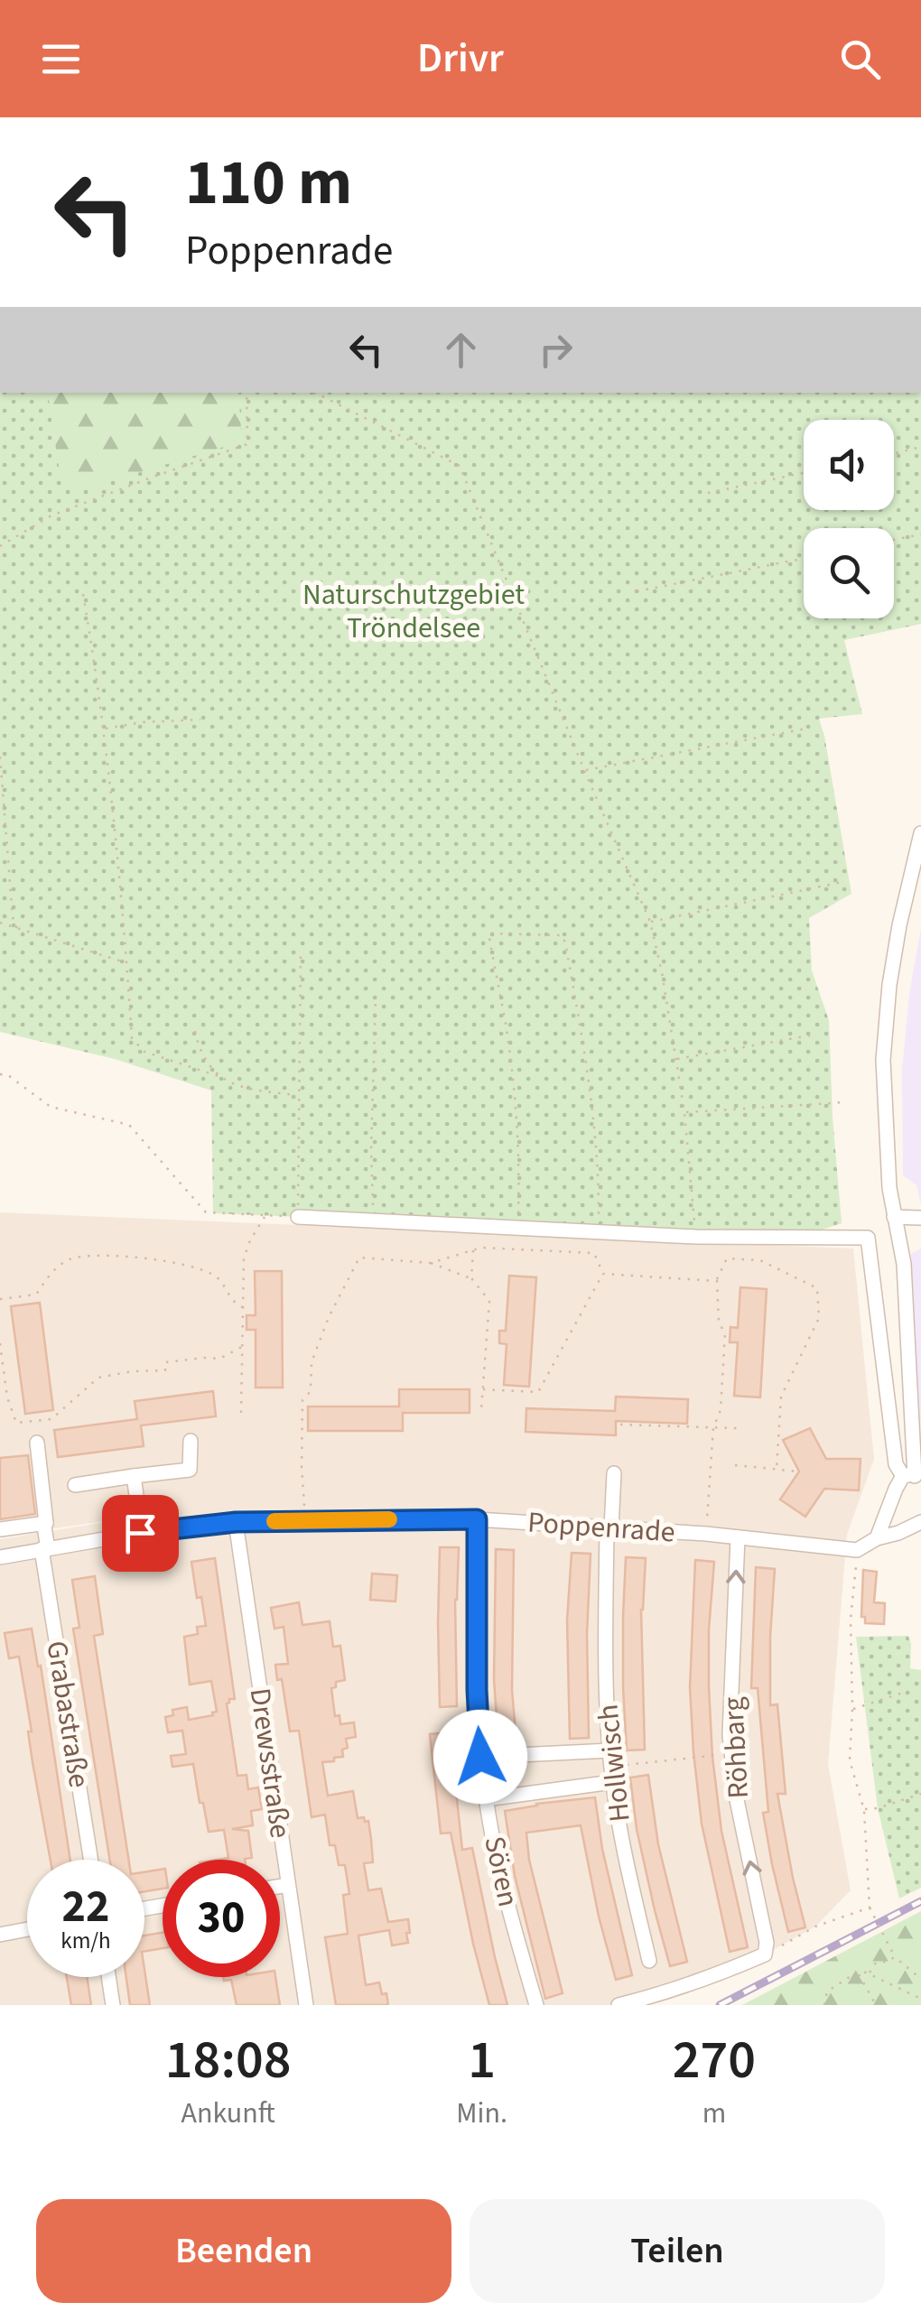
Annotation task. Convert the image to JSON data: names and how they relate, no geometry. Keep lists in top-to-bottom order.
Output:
{
  "streets": {
    "street": [
      "Poppenrade",
      "Grabastraße",
      "Röhbarg",
      "Drewsstraße",
      "Hollwisch",
      "Sören"
    ]
  },
  "crossings": [
    ["Poppenrade", "Grabastraße"],
    ["Poppenrade", "Röhbarg"],
    ["Poppenrade", "Drewsstraße"],
    ["Poppenrade", "Hollwisch"],
    ["Poppenrade", "Sören"]
  ],
  "one_way": ["Röhbarg"],
  "parks": ["Naturschutzgebiet Tröndelsee"],
  "page": {
    "header": "Drivr",
    "turn": ["110 m", "Poppenrade"],
    "speed": "22 km/h",
    "limit": "30",
    "eta": [
      "18:08",
      "Ankunft",
      "1",
      "Min.",
      "270",
      "m"
    ],
    "buttons": ["Beenden", "Teilen"]
  }
}
